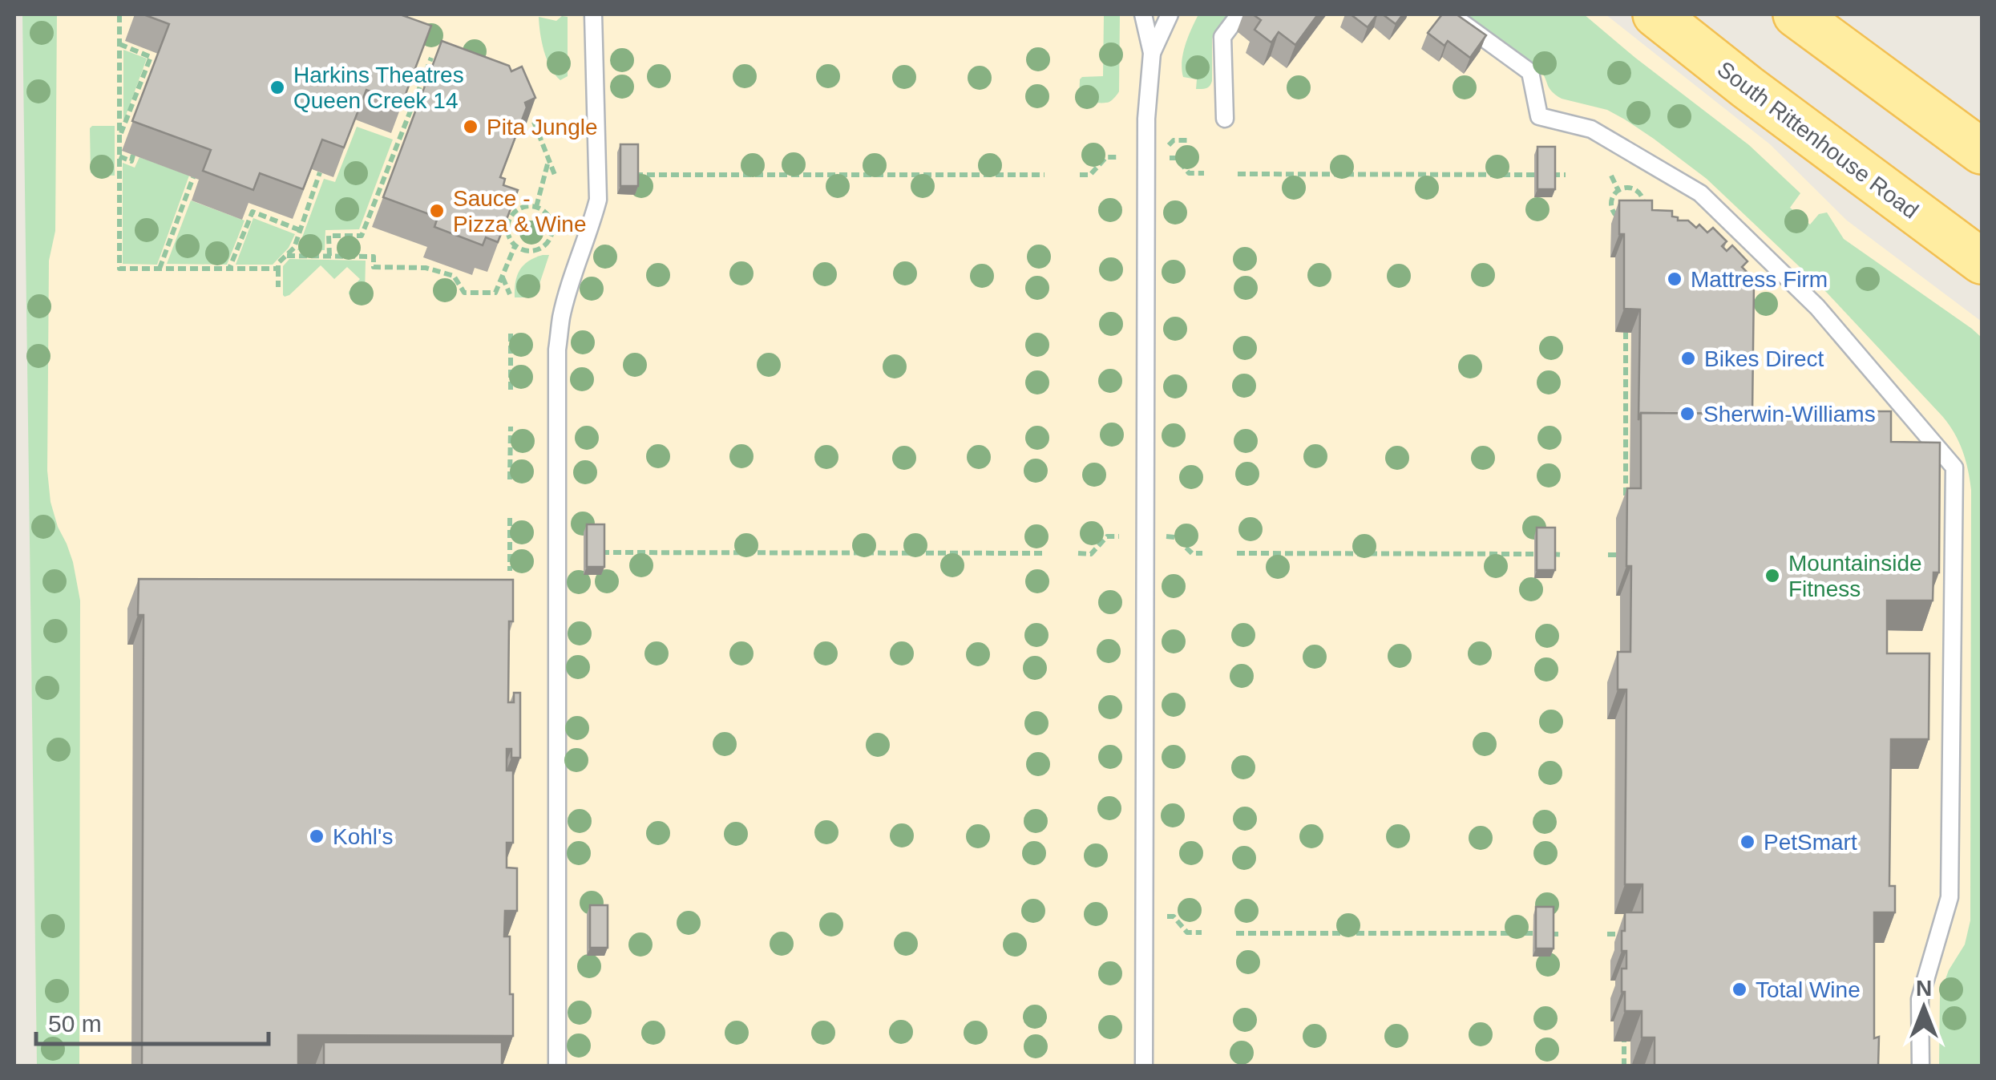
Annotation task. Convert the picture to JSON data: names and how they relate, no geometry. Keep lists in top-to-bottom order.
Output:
{
  "streets": {
    "main road": ["South Rittenhouse Road"]
  },
  "places": [
    "Harkins Theatres Queen Creek 14",
    "Pita Jungle",
    "Sauce - Pizza & Wine",
    "Mattress Firm",
    "Bikes Direct",
    "Sherwin-Williams",
    "Mountainside Fitness",
    "Kohl's",
    "PetSmart",
    "Total Wine"
  ],
  "scale_bar": "50 m",
  "north": "top"
}
